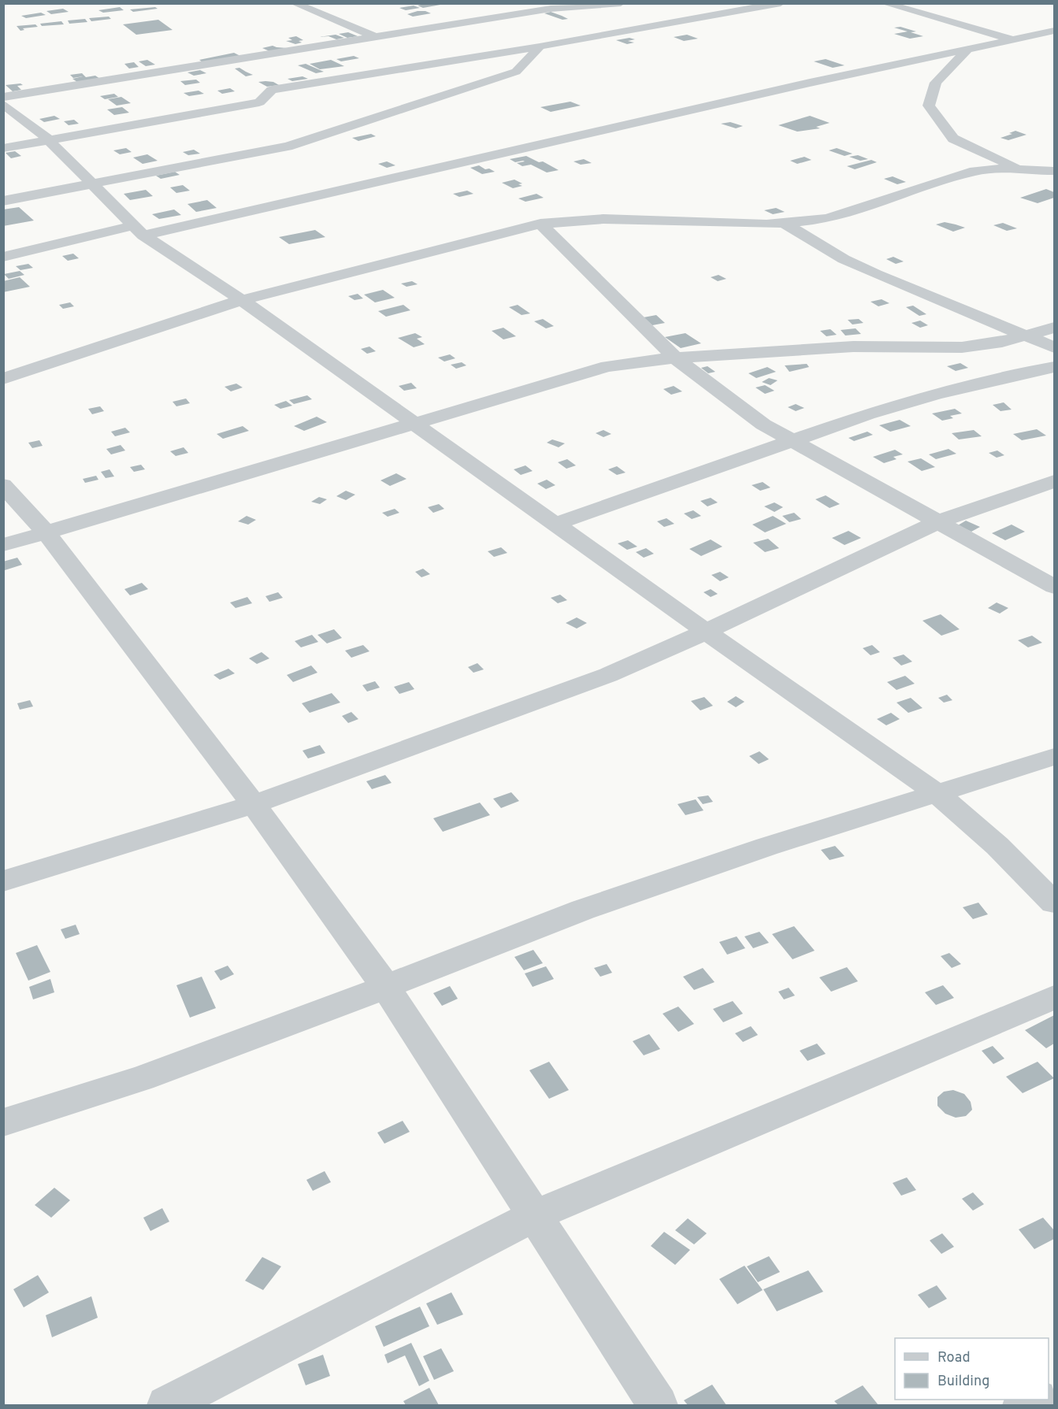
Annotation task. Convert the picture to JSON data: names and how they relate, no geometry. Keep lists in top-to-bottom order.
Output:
{
  "legend": ["Road", "Building"]
}
